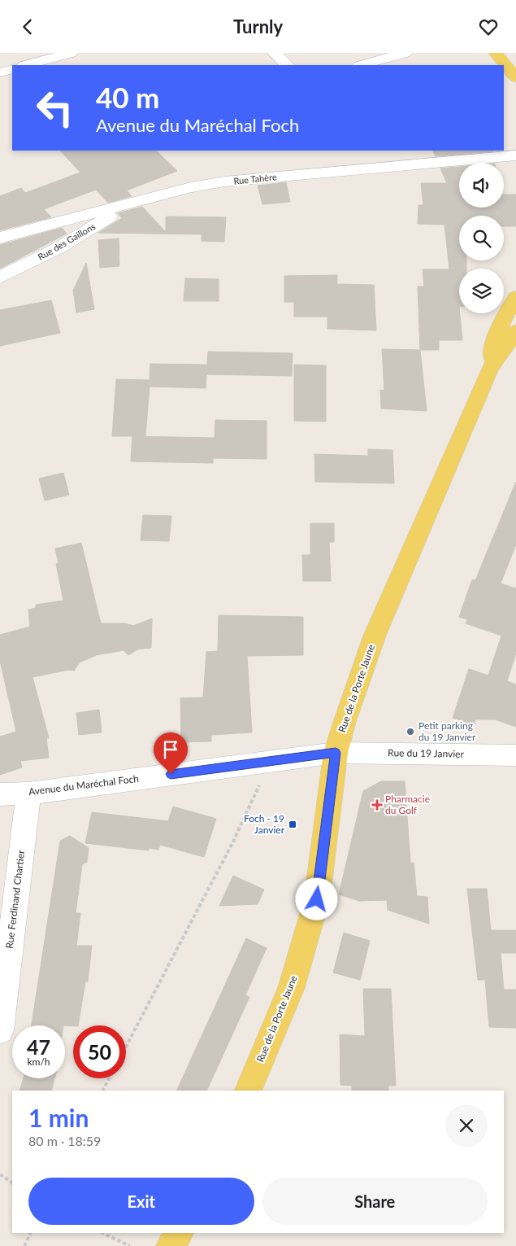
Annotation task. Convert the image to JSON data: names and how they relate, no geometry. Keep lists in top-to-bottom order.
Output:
{
  "streets": {
    "main road": ["Rue de la Porte Jaune"],
    "street": [
      "Rue Tahère",
      "Rue des Gaillons",
      "Rue du 19 Janvier",
      "Avenue du Maréchal Foch",
      "Rue Ferdinand Chartier"
    ]
  },
  "crossings": [
    ["Rue Tahère", "Rue des Gaillons"],
    ["Rue de la Porte Jaune", "Rue du 19 Janvier"],
    ["Rue de la Porte Jaune", "Avenue du Maréchal Foch"],
    ["Rue du 19 Janvier", "Avenue du Maréchal Foch"],
    ["Avenue du Maréchal Foch", "Rue Ferdinand Chartier"]
  ],
  "places": {
    "other": ["Petit parking du 19 Janvier"],
    "health": ["Pharmacie du Golf"],
    "transit": ["Foch - 19 Janvier"]
  },
  "page": {
    "header": "Turnly",
    "turn": ["40 m", "Avenue du Maréchal Foch"],
    "speed": "47 km/h",
    "limit": "50",
    "heading": ["1 min", "80 m · 18:59"],
    "buttons": ["Exit", "Share"]
  }
}
